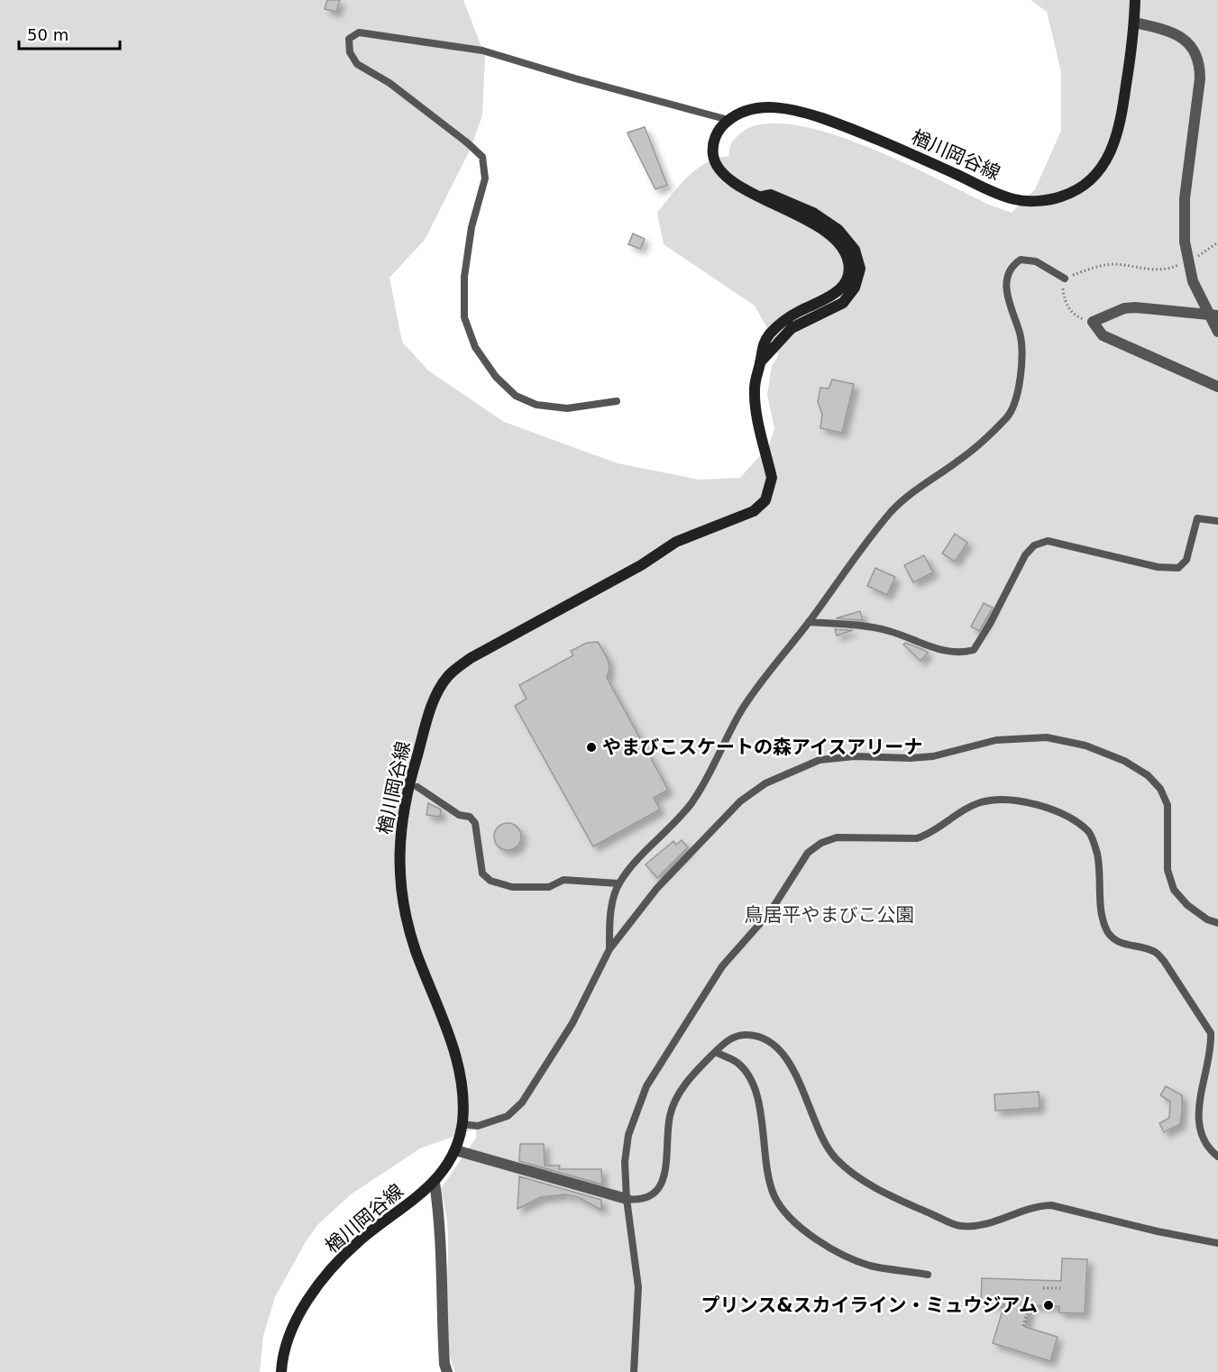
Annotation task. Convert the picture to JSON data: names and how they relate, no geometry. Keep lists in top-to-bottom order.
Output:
{
  "streets": {
    "main road": ["楢川岡谷線"]
  },
  "parks": ["鳥居平やまびこ公園"],
  "places": ["やまびこスケートの森アイスアリーナ", "プリンス&スカイライン・ミュウジアム"],
  "scale_bar": "50 m"
}
